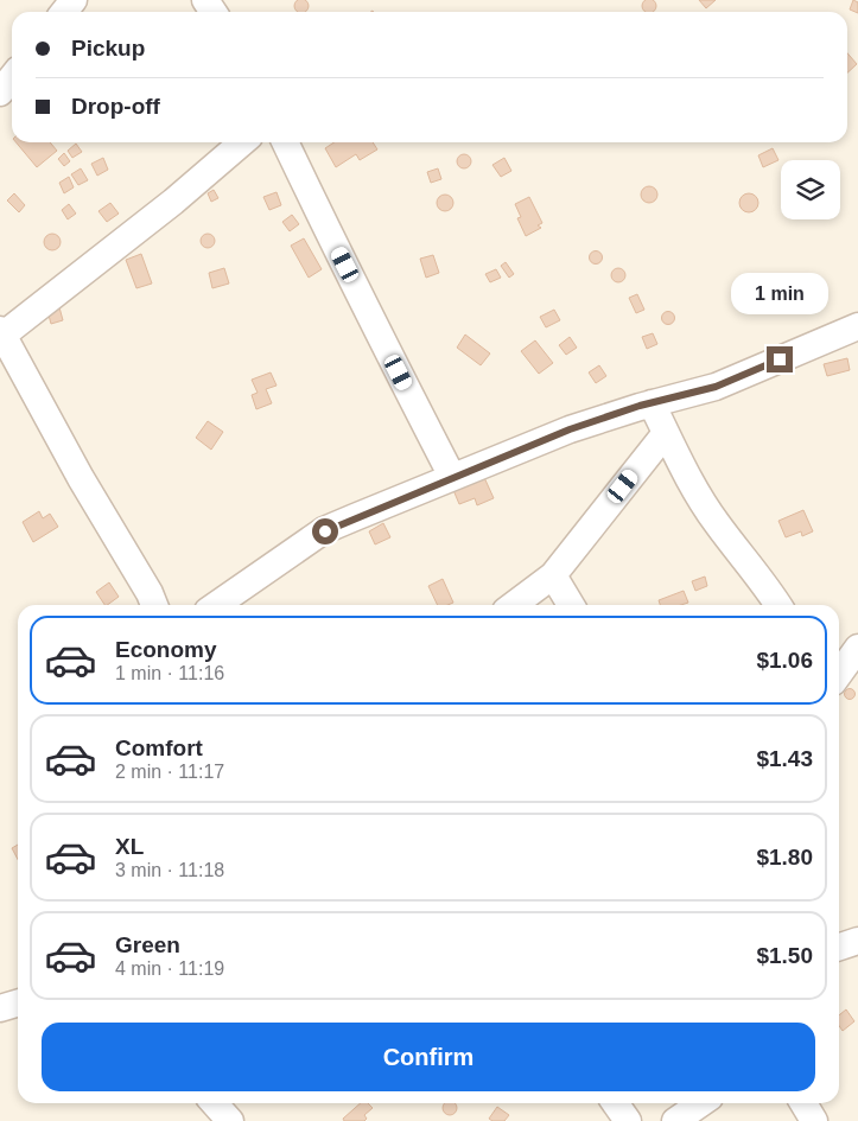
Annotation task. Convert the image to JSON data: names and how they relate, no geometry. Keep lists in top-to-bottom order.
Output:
{
  "page": {
    "banner": ["Pickup", "Drop-off"],
    "bubble": "1 min",
    "list": [
      {
        "name": "Economy",
        "note": "1 min · 11:16",
        "value": "$1.06"
      },
      {
        "name": "Comfort",
        "note": "2 min · 11:17",
        "value": "$1.43"
      },
      {
        "name": "XL",
        "note": "3 min · 11:18",
        "value": "$1.80"
      },
      {
        "name": "Green",
        "note": "4 min · 11:19",
        "value": "$1.50"
      }
    ],
    "buttons": "Confirm"
  }
}
